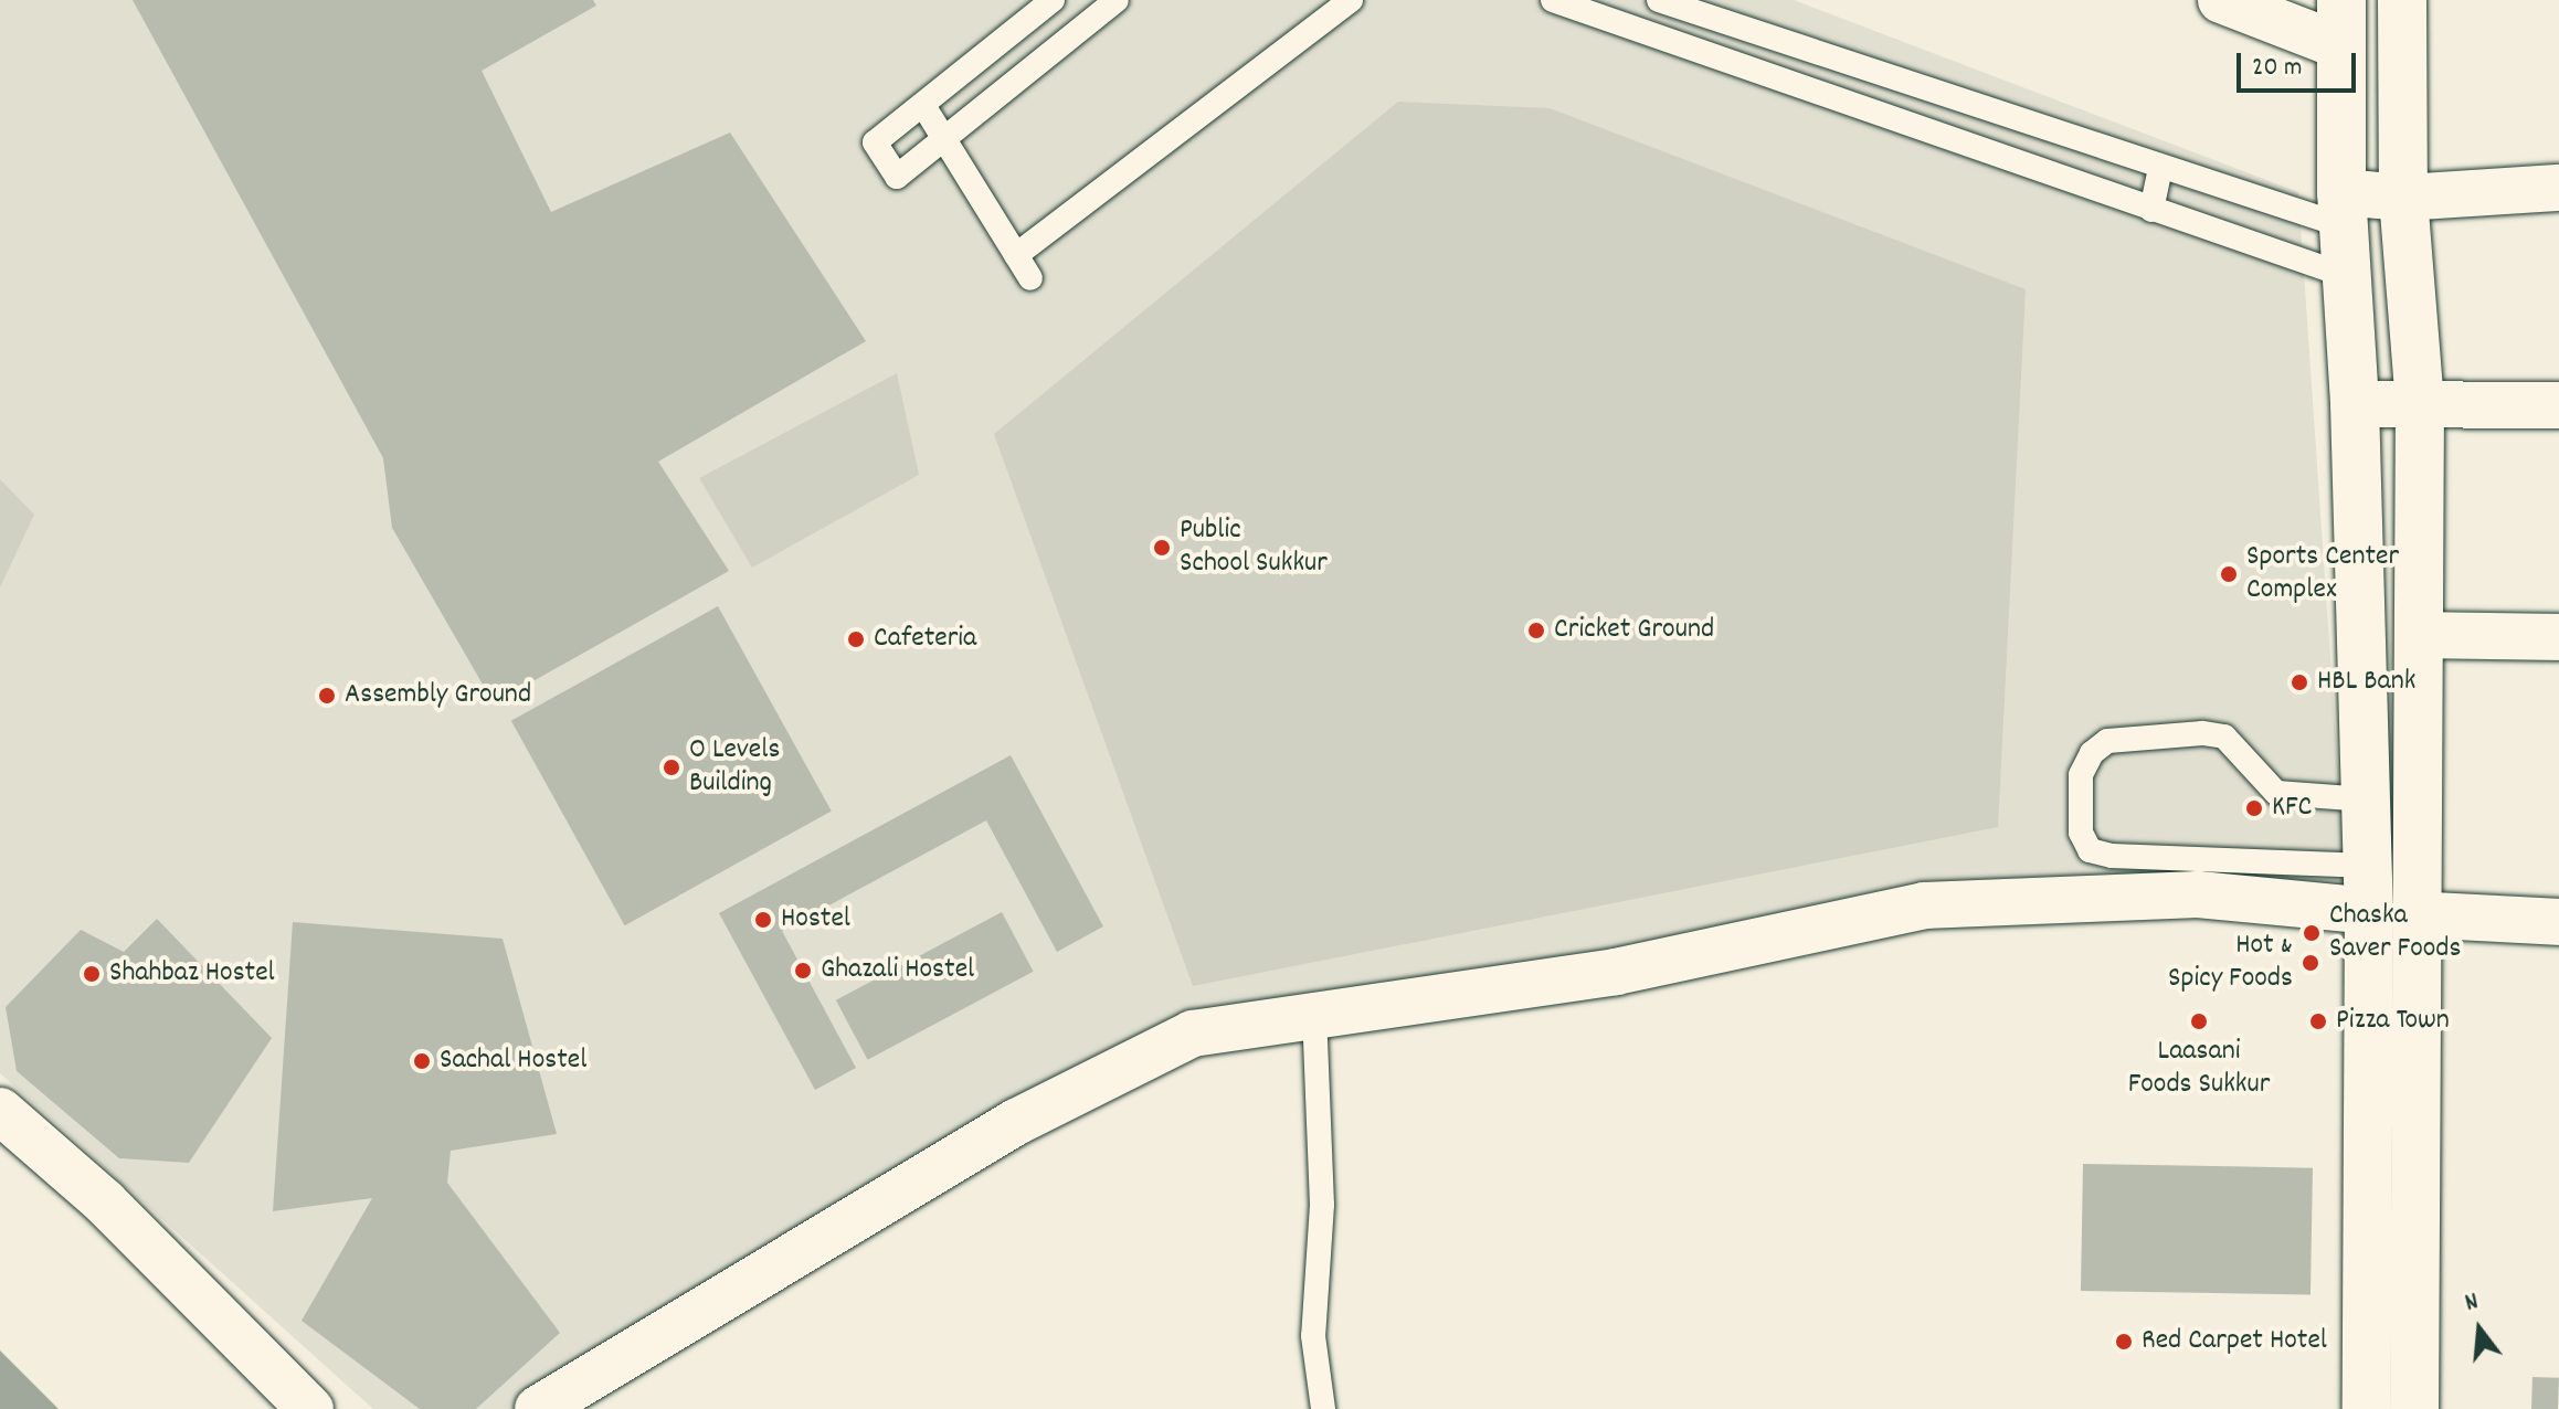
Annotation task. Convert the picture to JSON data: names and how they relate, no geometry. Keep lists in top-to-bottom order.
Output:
{
  "places": [
    "Public School Sukkur",
    "Sports Center Complex",
    "Cricket Ground",
    "Cafeteria",
    "HBL Bank",
    "Assembly Ground",
    "O Levels Building",
    "KFC",
    "Hostel",
    "Chaska Saver Foods",
    "Hot & Spicy Foods",
    "Ghazali Hostel",
    "Shahbaz Hostel",
    "Laasani Foods Sukkur",
    "Pizza Town",
    "Sachal Hostel",
    "Red Carpet Hotel"
  ],
  "scale_bar": "20 m",
  "north": "top"
}
